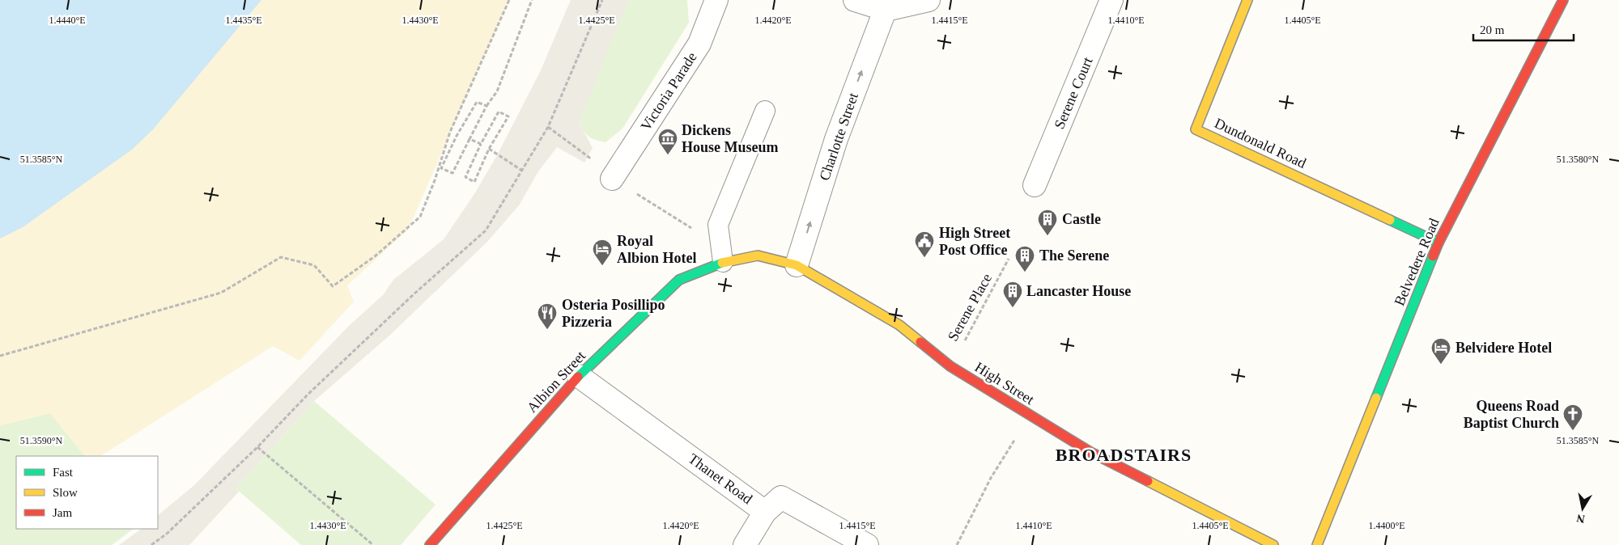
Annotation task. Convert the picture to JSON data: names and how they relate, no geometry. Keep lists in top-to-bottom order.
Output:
{
  "streets": {
    "main road": [
      "Dundonald Road",
      "Belvedere Road",
      "Albion Street",
      "High Street"
    ],
    "street": [
      "Victoria Parade",
      "Serene Court",
      "Charlotte Street",
      "Thanet Road"
    ],
    "path": ["Serene Place"]
  },
  "crossings": [
    ["Charlotte Street", "High Street"],
    ["Dundonald Road", "Belvedere Road"],
    ["Serene Place", "High Street"],
    ["Albion Street", "High Street"],
    ["Albion Street", "Thanet Road"]
  ],
  "one_way": ["Charlotte Street"],
  "districts": ["BROADSTAIRS"],
  "places": {
    "museum": ["Dickens House Museum"],
    "building": ["Castle", "The Serene", "Lancaster House"],
    "public building": ["High Street Post Office"],
    "hotel": ["Royal Albion Hotel", "Belvidere Hotel"],
    "restaurant": ["Osteria Posillipo Pizzeria"],
    "church": ["Queens Road Baptist Church"]
  },
  "legend": ["Fast", "Slow", "Jam"],
  "scale_bar": "20 m",
  "north": "bottom",
  "coordinates": [
    "1.4440°E",
    "1.4435°E",
    "1.4430°E",
    "1.4425°E",
    "1.4420°E",
    "1.4415°E",
    "1.4410°E",
    "1.4405°E",
    "51.3585°N",
    "51.3580°N",
    "51.3590°N",
    "1.4400°E"
  ]
}
